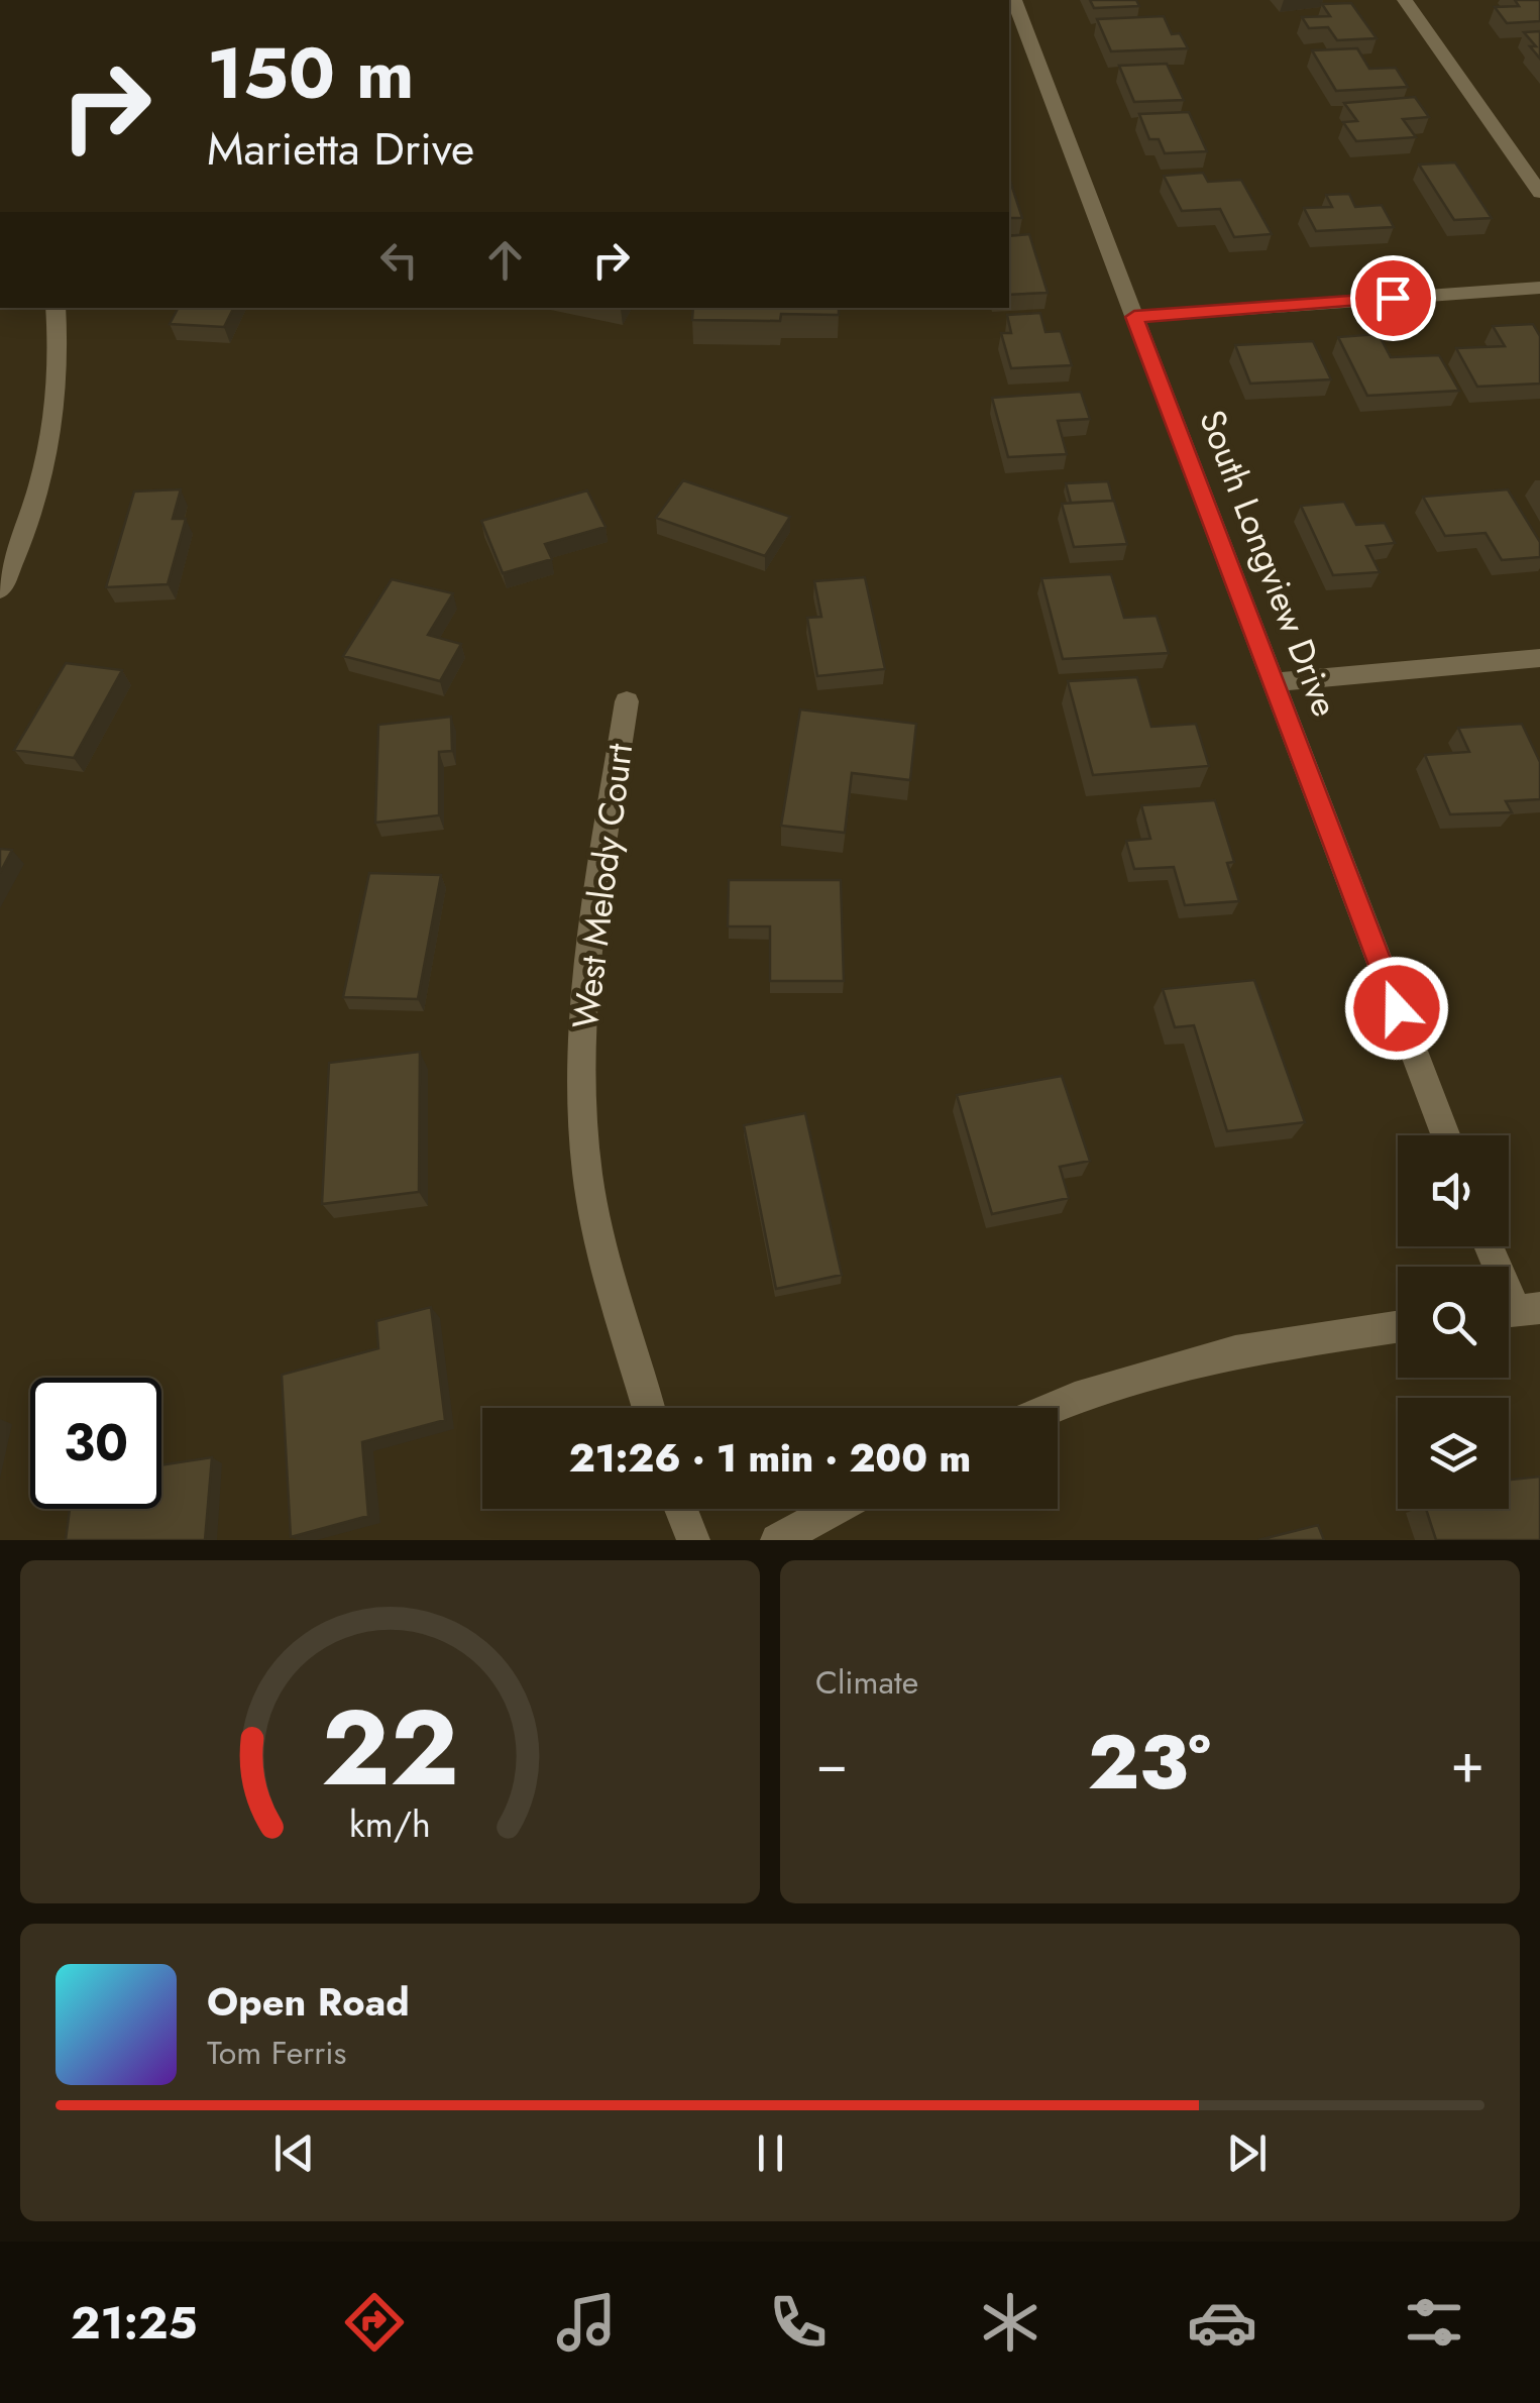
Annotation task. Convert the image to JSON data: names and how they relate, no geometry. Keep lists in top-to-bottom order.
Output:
{
  "streets": {
    "street": ["South Longview Drive", "West Melody Court"]
  },
  "page": {
    "turn": ["150 m", "Marietta Drive"],
    "limit": "30",
    "trip": "21:26 · 1 min · 200 m",
    "tile": "Climate",
    "heat": ["−", "23°", "+"],
    "song": ["Open Road", "Tom Ferris"],
    "tabs": "21:25",
    "gauge": ["22", "km/h"]
  }
}
